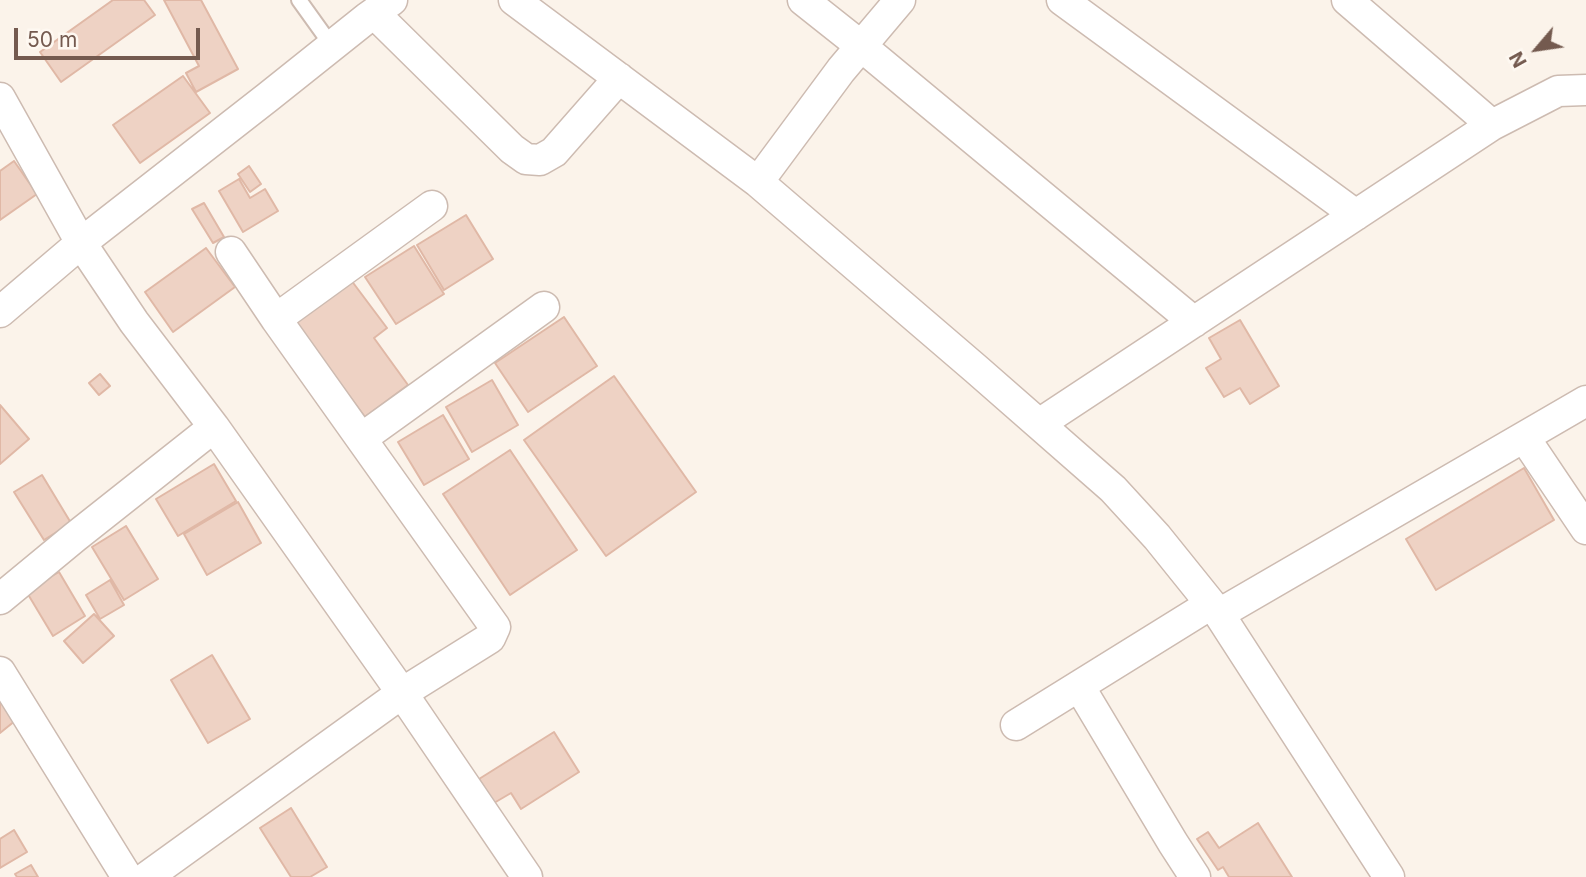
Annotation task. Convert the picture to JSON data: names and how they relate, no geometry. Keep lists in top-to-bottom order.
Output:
{
  "scale_bar": "50 m",
  "north": "bottom left"
}
